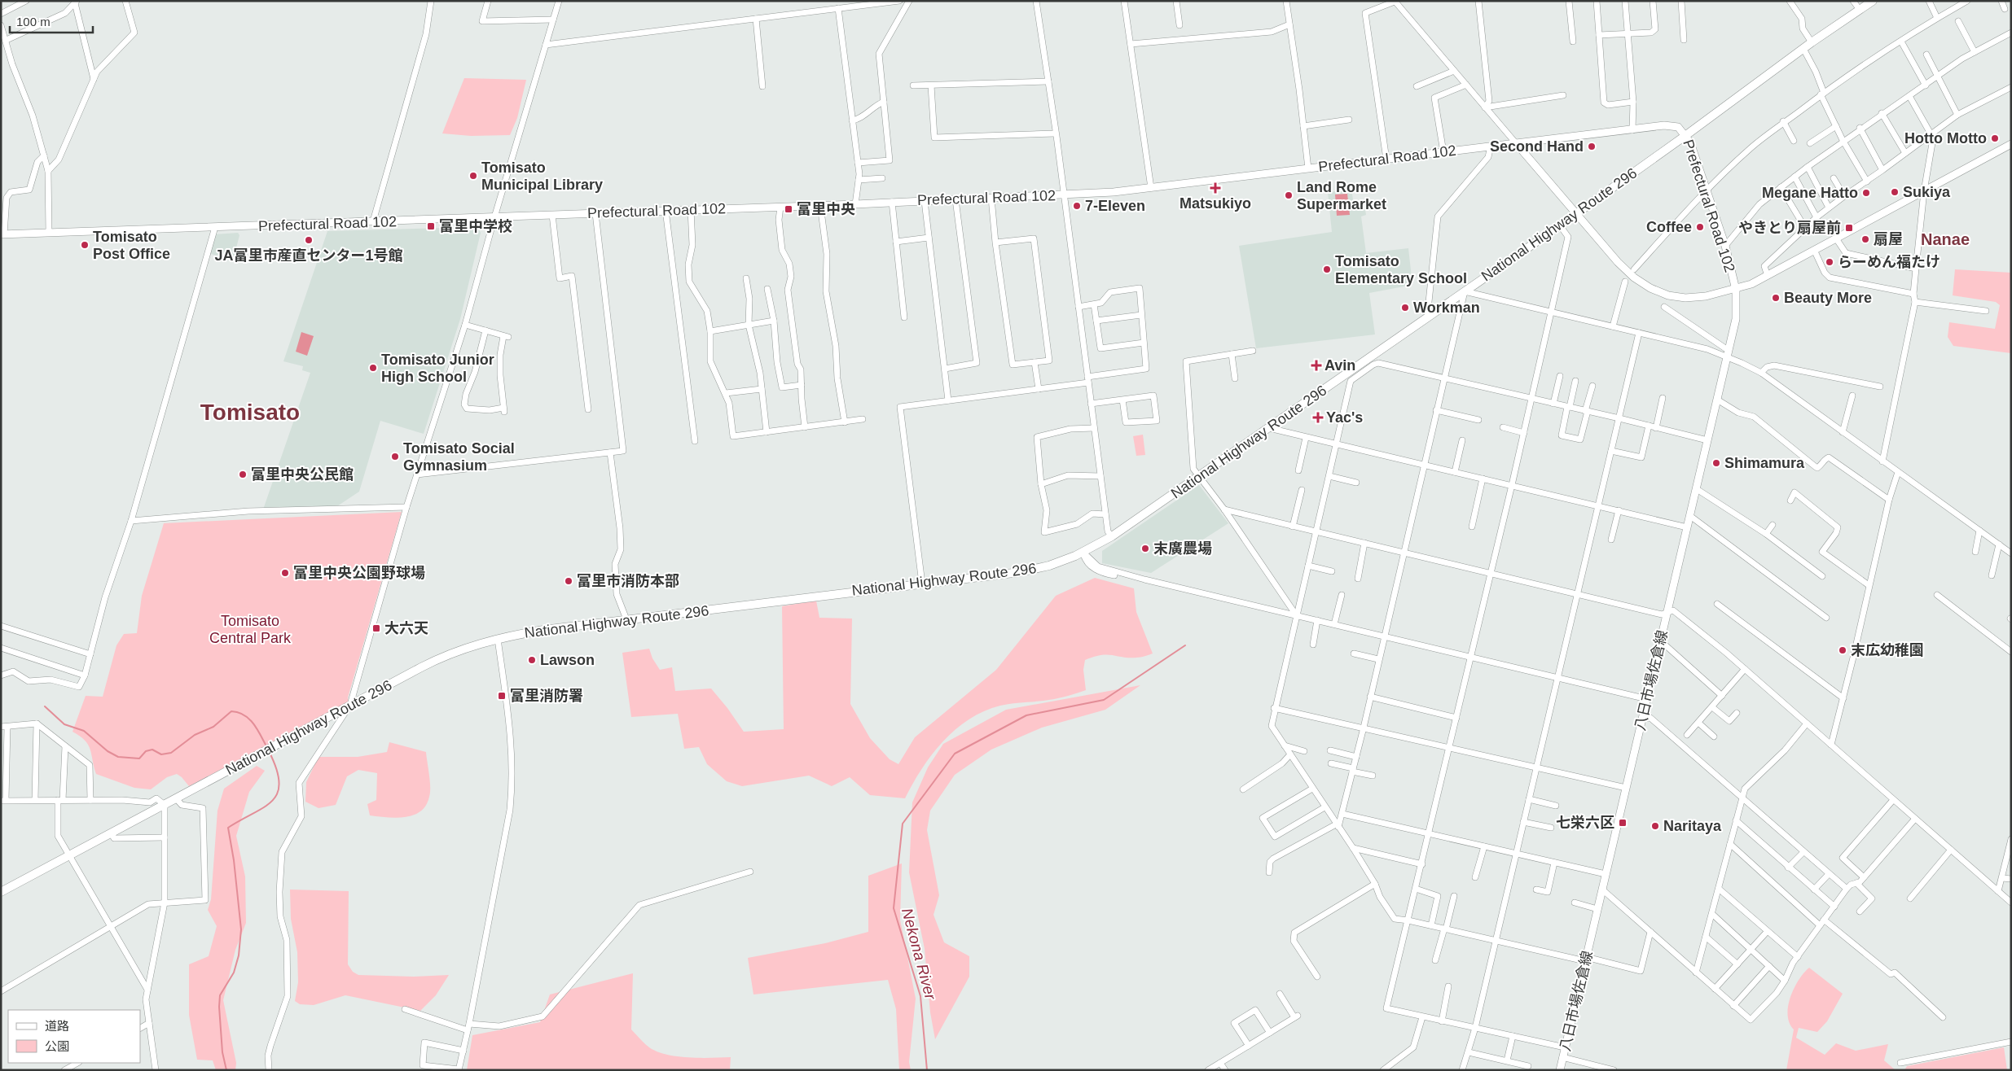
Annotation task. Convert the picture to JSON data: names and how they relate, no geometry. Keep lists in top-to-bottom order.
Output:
{
  "streets": {
    "highway": ["National Highway Route 296"],
    "main road": ["Prefectural Road 102", "八日市場佐倉線"]
  },
  "crossings": [
    ["Prefectural Road 102", "National Highway Route 296"],
    ["Prefectural Road 102", "八日市場佐倉線"]
  ],
  "districts": ["Nanae", "Tomisato"],
  "water": ["Nekona River"],
  "parks": ["Tomisato Central Park"],
  "places": {
    "other": [
      "Hotto Motto",
      "Second Hand",
      "Tomisato Municipal Library",
      "Sukiya",
      "Megane Hatto",
      "Land Rome Supermarket",
      "7-Eleven",
      "Coffee",
      "扇屋",
      "JA富里市産直センター1号館",
      "Tomisato Post Office",
      "らーめん福たけ",
      "Tomisato Elementary School",
      "Beauty More",
      "Workman",
      "Tomisato Junior High School",
      "Tomisato Social Gymnasium",
      "Shimamura",
      "富里中央公民館",
      "末廣農場",
      "富里中央公園野球場",
      "富里市消防本部",
      "末広幼稚園",
      "Lawson",
      "Naritaya"
    ],
    "health": ["Matsukiyo", "Avin", "Yac's"],
    "transit": [
      "富里中央",
      "富里中学校",
      "やきとり扇屋前",
      "大六天",
      "富里消防署",
      "七栄六区"
    ]
  },
  "legend": ["道路", "公園"],
  "scale_bar": "100 m"
}
